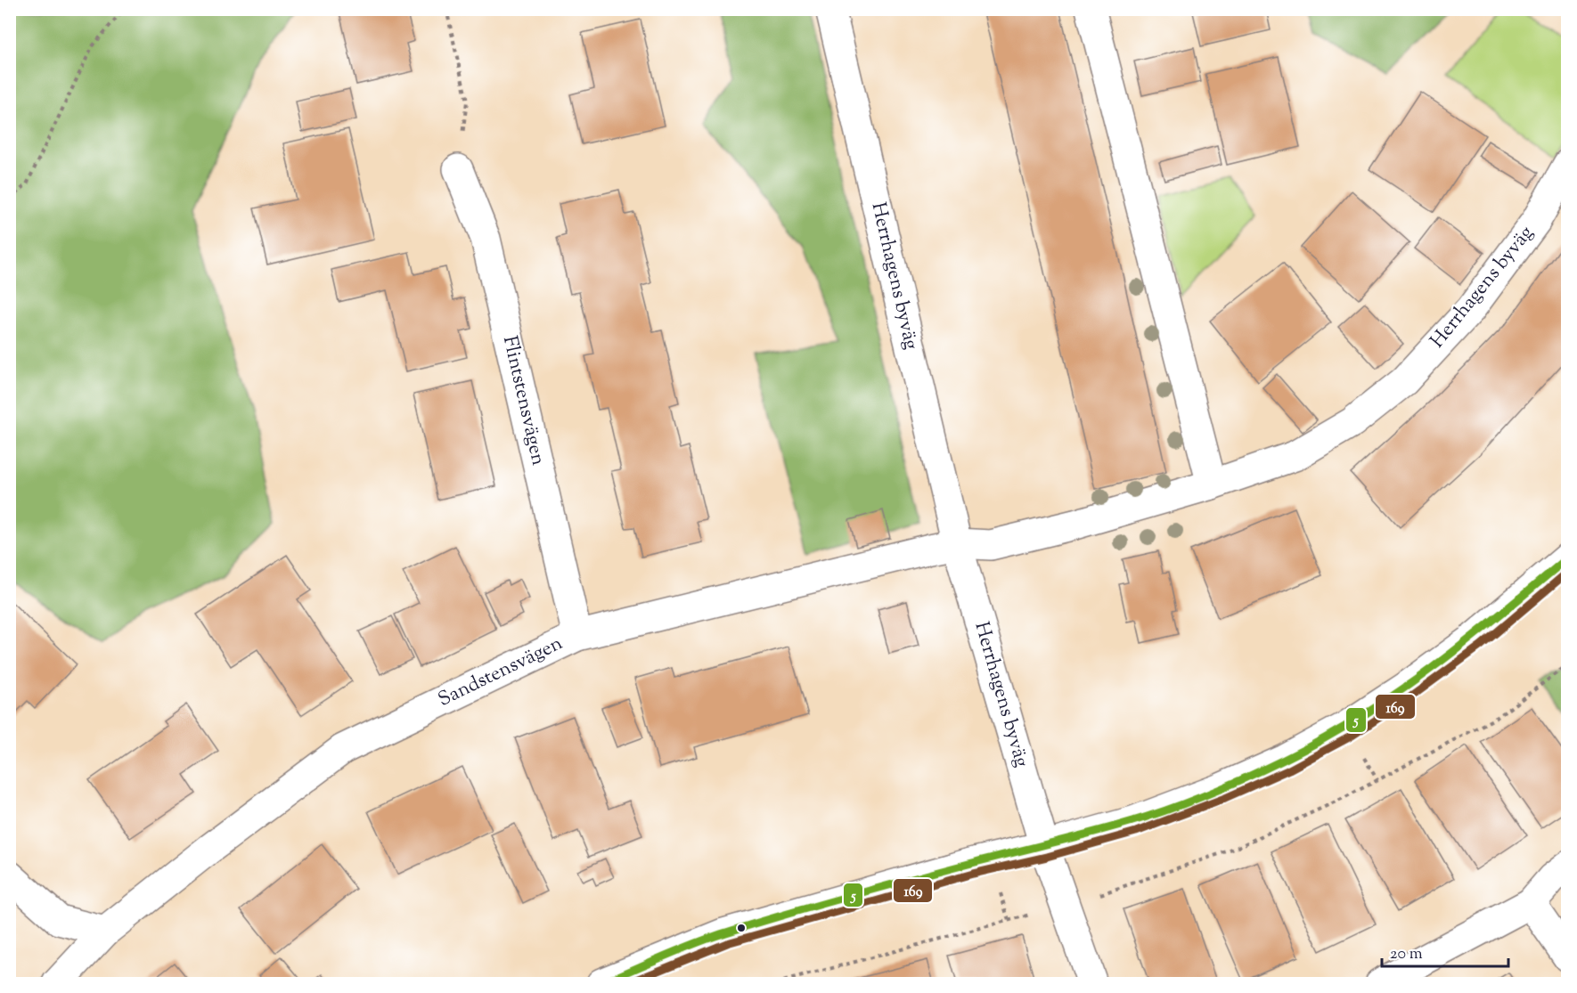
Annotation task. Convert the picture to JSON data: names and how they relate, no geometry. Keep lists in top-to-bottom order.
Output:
{
  "streets": {
    "street": ["Herrhagens byväg", "Flintstensvägen", "Sandstensvägen"]
  },
  "crossings": [
    ["Herrhagens byväg", "Sandstensvägen"],
    ["Flintstensvägen", "Sandstensvägen"]
  ],
  "lines": ["transit line 5", "transit line 169"],
  "scale_bar": "20 m"
}
